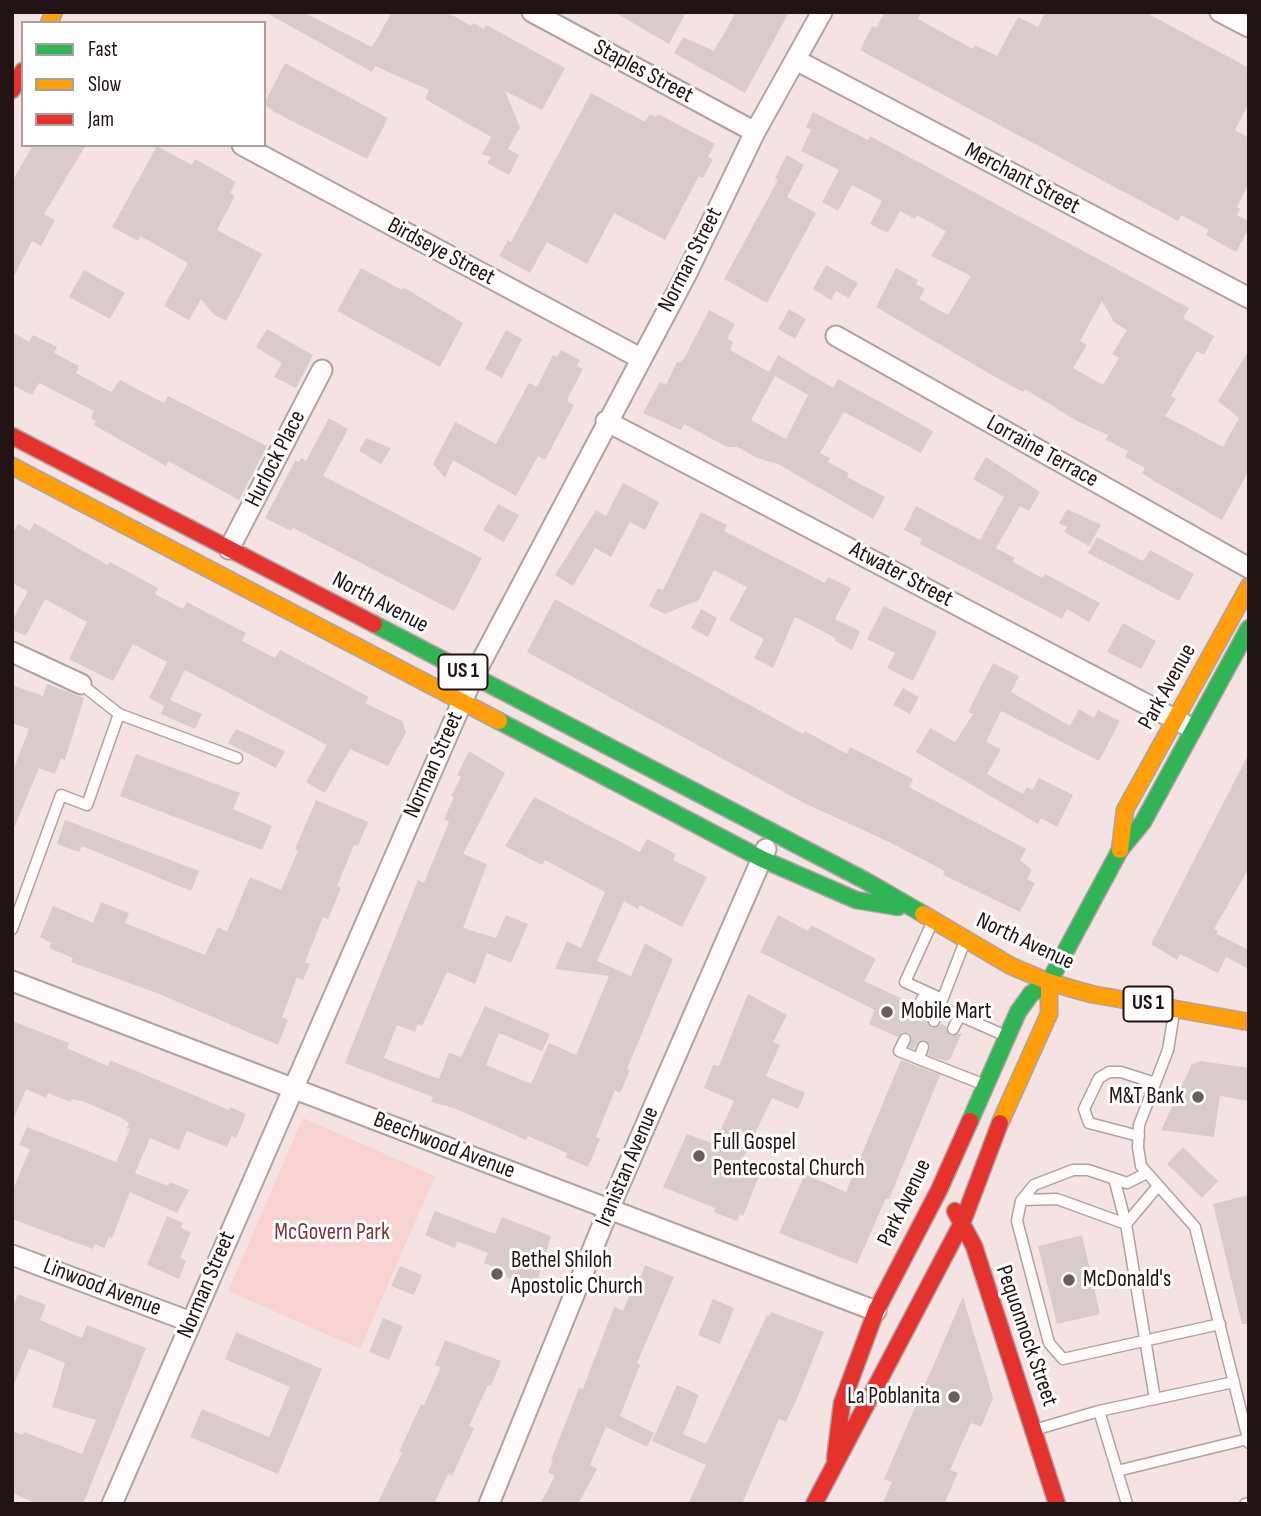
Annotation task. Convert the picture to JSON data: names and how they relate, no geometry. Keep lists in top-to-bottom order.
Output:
{
  "streets": {
    "main road": [
      "North Avenue",
      "US 1",
      "Park Avenue",
      "Pequonnock Street"
    ],
    "street": [
      "Staples Street",
      "Merchant Street",
      "Birdseye Street",
      "Norman Street",
      "Lorraine Terrace",
      "Hurlock Place",
      "Atwater Street",
      "Beechwood Avenue",
      "Iranistan Avenue",
      "Linwood Avenue"
    ]
  },
  "crossings": [
    ["Staples Street", "Norman Street"],
    ["Merchant Street", "Norman Street"],
    ["Birdseye Street", "Norman Street"],
    ["Norman Street", "Atwater Street"],
    ["Norman Street", "North Avenue"],
    ["Norman Street", "Beechwood Avenue"],
    ["Norman Street", "Linwood Avenue"],
    ["Hurlock Place", "North Avenue"],
    ["Atwater Street", "Park Avenue"],
    ["North Avenue", "Park Avenue"],
    ["North Avenue", "Iranistan Avenue"],
    ["Park Avenue", "Beechwood Avenue"],
    ["Park Avenue", "Pequonnock Street"],
    ["Beechwood Avenue", "Iranistan Avenue"]
  ],
  "parks": ["McGovern Park"],
  "places": [
    "Mobile Mart",
    "M&T Bank",
    "Full Gospel Pentecostal Church",
    "Bethel Shiloh Apostolic Church",
    "McDonald's",
    "La Poblanita"
  ],
  "legend": ["Fast", "Slow", "Jam"]
}
